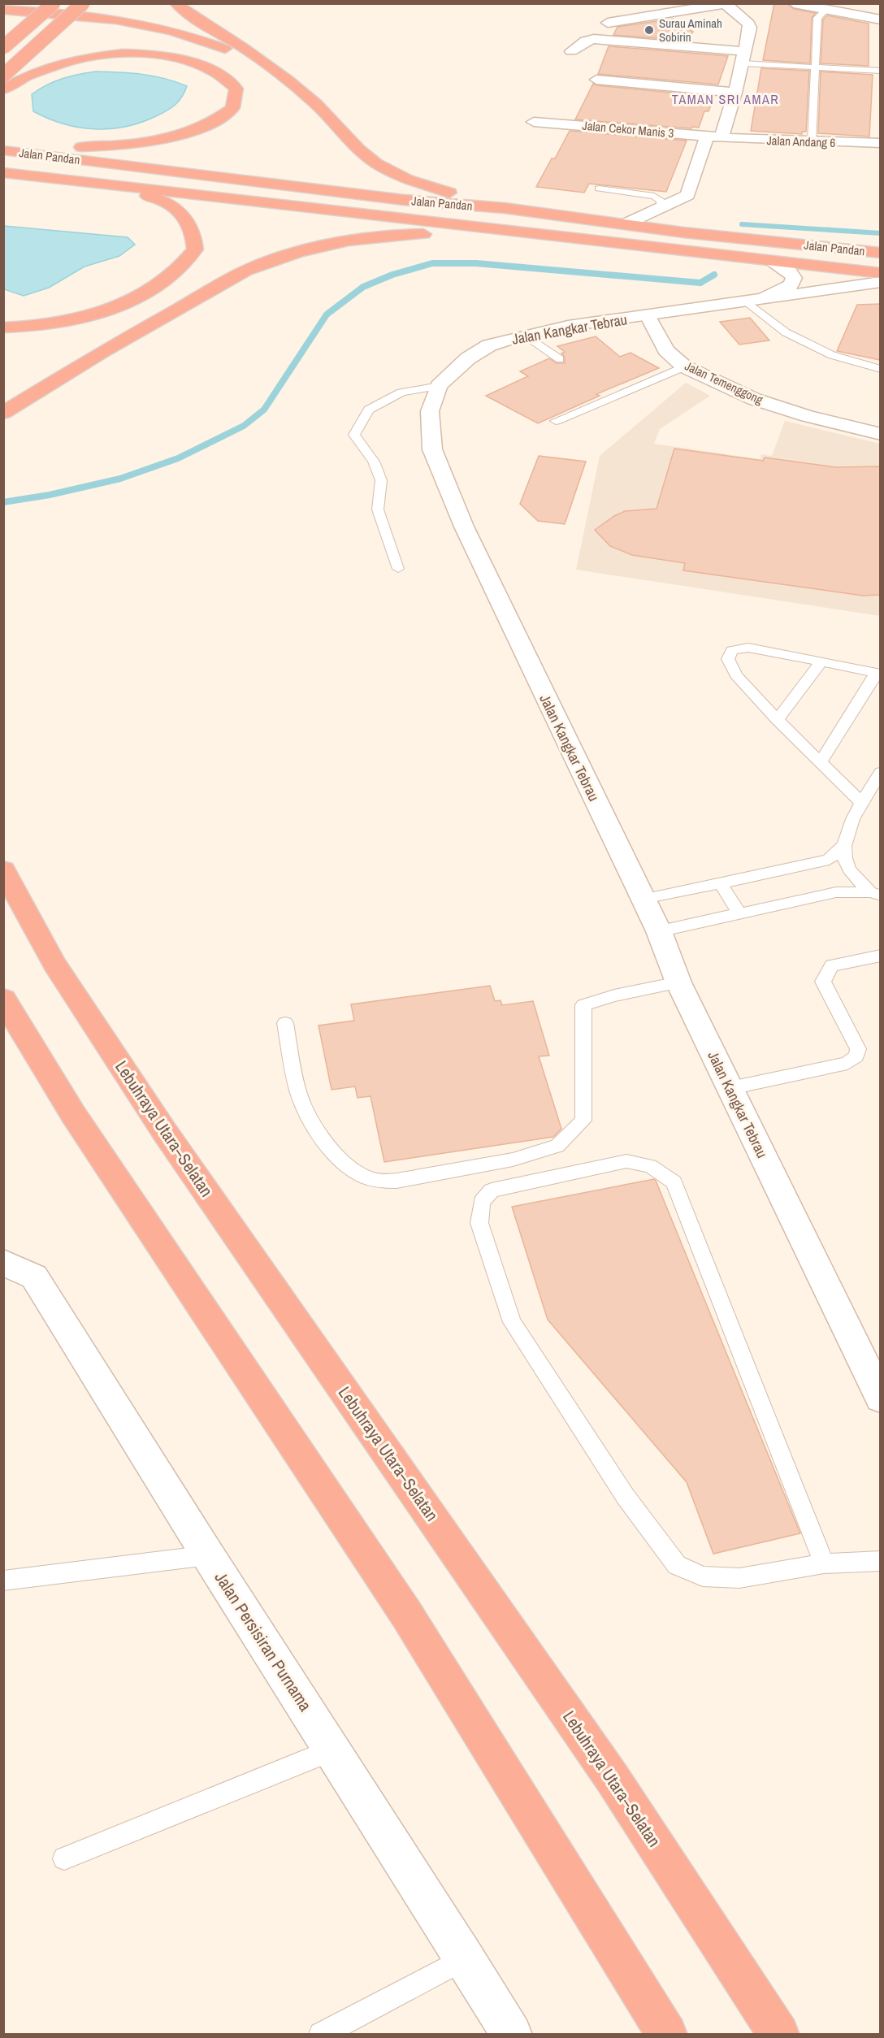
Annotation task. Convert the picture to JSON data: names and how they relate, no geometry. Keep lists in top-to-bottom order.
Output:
{
  "streets": {
    "highway": ["Jalan Pandan", "Lebuhraya Utara–Selatan"],
    "street": [
      "Jalan Cekor Manis 3",
      "Jalan Andang 6",
      "Jalan Kangkar Tebrau",
      "Jalan Temenggong",
      "Jalan Persisiran Purnama"
    ]
  },
  "crossings": [
    ["Jalan Cekor Manis 3", "Jalan Andang 6"],
    ["Jalan Pandan", "Jalan Kangkar Tebrau"],
    ["Jalan Kangkar Tebrau", "Jalan Temenggong"]
  ],
  "districts": ["TAMAN SRI AMAR"],
  "places": ["Surau Aminah Sobirin"]
}
